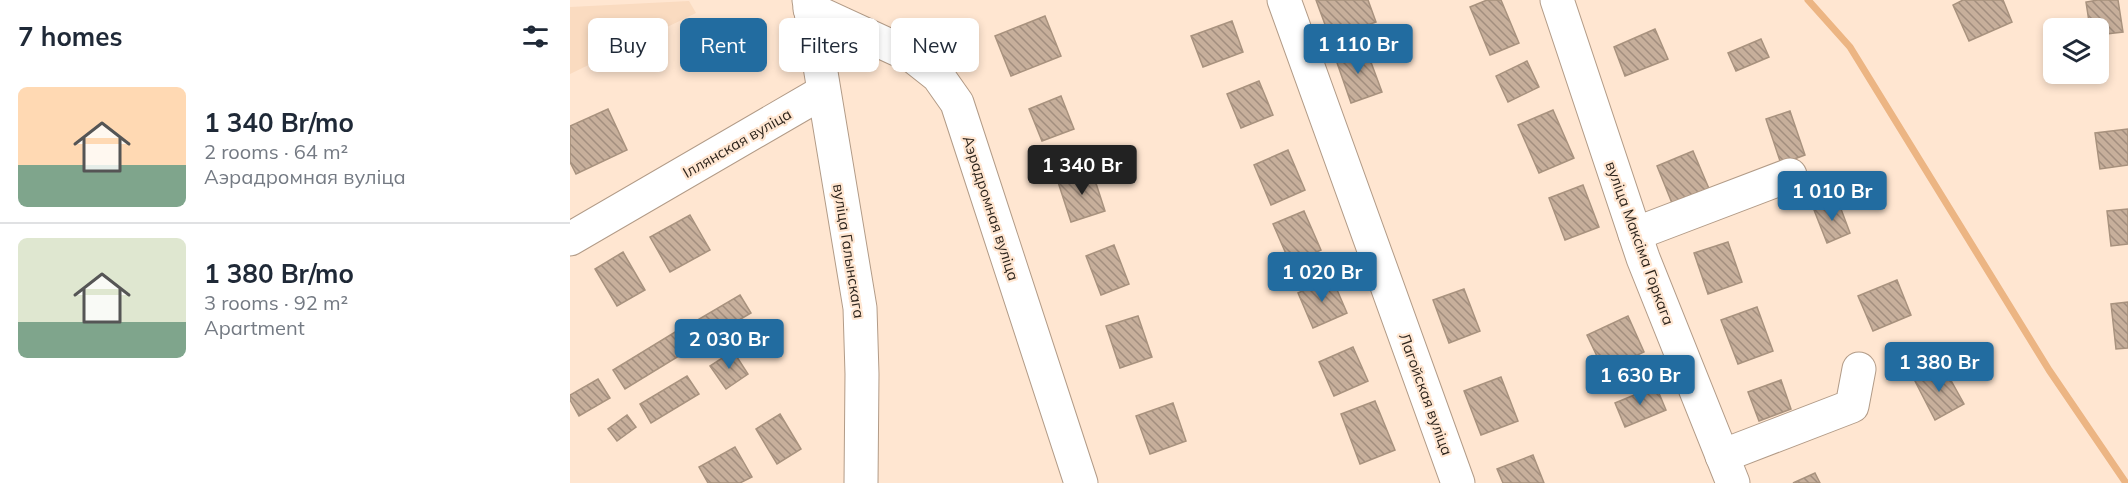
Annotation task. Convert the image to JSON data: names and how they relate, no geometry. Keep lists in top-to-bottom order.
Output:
{
  "streets": {
    "street": [
      "Іллянская вуліца",
      "Аэрадромная вуліца",
      "вуліца Максіма Горкага",
      "вуліца Галынскага",
      "Лагойская вуліца"
    ]
  },
  "crossings": [
    ["Іллянская вуліца", "вуліца Галынскага"]
  ],
  "page": {
    "heading": "7 homes",
    "chip": [
      "Buy",
      "Rent",
      "Filters",
      "New"
    ],
    "price": [
      "1 110 Br",
      "1 340 Br",
      "1 010 Br",
      "1 020 Br",
      "2 030 Br",
      "1 380 Br",
      "1 630 Br"
    ],
    "list": [
      {
        "name": "1 340 Br/mo",
        "note": "2 rooms · 64 m² · Аэрадромная вуліца"
      },
      {
        "name": "1 380 Br/mo",
        "note": "3 rooms · 92 m² · Apartment"
      }
    ]
  }
}
